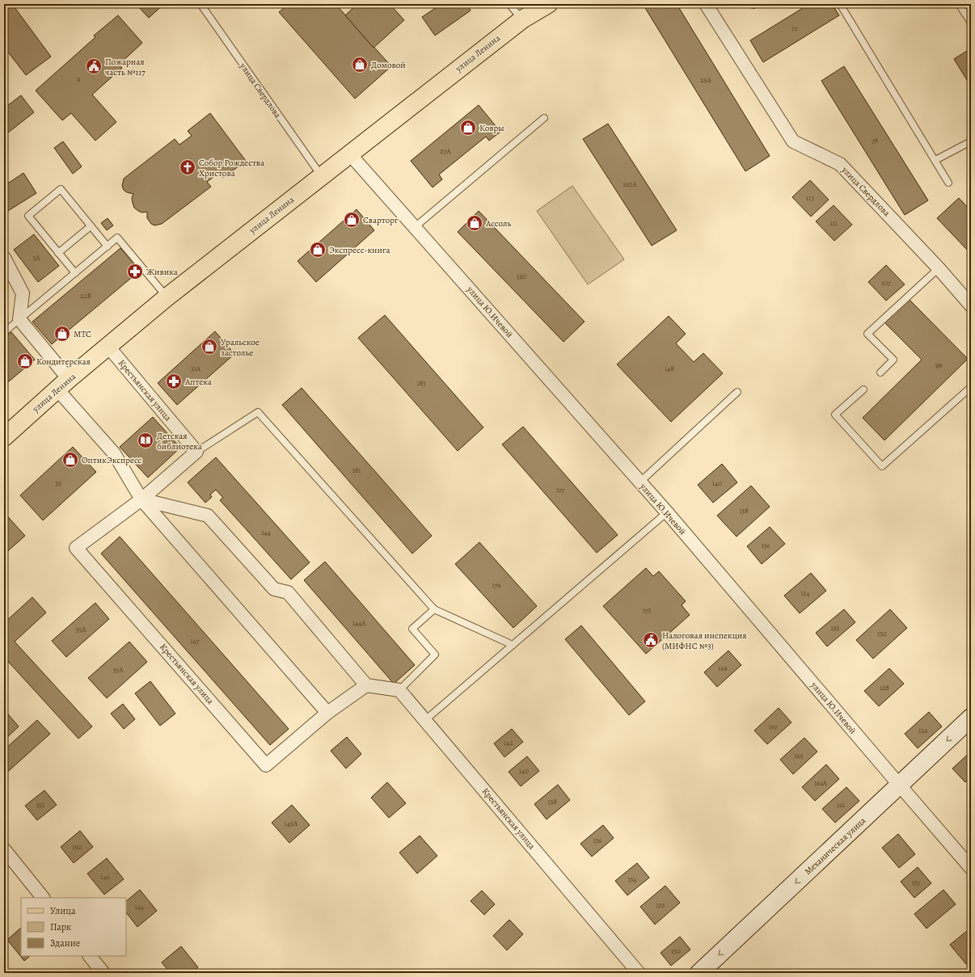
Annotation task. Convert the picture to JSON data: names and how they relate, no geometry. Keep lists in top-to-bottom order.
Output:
{
  "streets": {
    "main road": ["улица Ленина"],
    "street": [
      "улица Свердлова",
      "улица Ю.Ичевой",
      "Крестьянская улица",
      "Механическая улица"
    ]
  },
  "crossings": [
    ["улица Ленина", "улица Свердлова"],
    ["улица Ленина", "улица Ю.Ичевой"],
    ["улица Ленина", "Крестьянская улица"],
    ["улица Ю.Ичевой", "Механическая улица"]
  ],
  "one_way": ["Механическая улица"],
  "places": {
    "shop": [
      "Домовой",
      "Ковры",
      "Сварторг",
      "Ассоль",
      "Экспресс-книга",
      "МТС",
      "Уральское застолье",
      "Кондитерская",
      "ОптикЭкспресс"
    ],
    "public building": ["Пожарная часть №117", "Налоговая инспекция (МИФНС №3)"],
    "church": ["Собор Рождества Христова"],
    "pharmacy": ["Живика", "Аптека"],
    "library": ["Детская библиотека"]
  },
  "house_numbers": [
    "17",
    "9",
    "25А",
    "78",
    "27А",
    "150А",
    "113",
    "111",
    "3А",
    "150",
    "107",
    "22В",
    "99",
    "31А",
    "148",
    "183",
    "181",
    "33",
    "140",
    "177",
    "138",
    "144",
    "136",
    "179",
    "134",
    "175",
    "144А",
    "132",
    "35А",
    "130",
    "147",
    "169",
    "35А",
    "128",
    "167",
    "126",
    "142",
    "165",
    "140",
    "161А",
    "138",
    "152",
    "161",
    "145А",
    "136",
    "150",
    "146",
    "134",
    "157",
    "132",
    "144",
    "130"
  ],
  "legend": ["Улица", "Парк", "Здание"]
}
